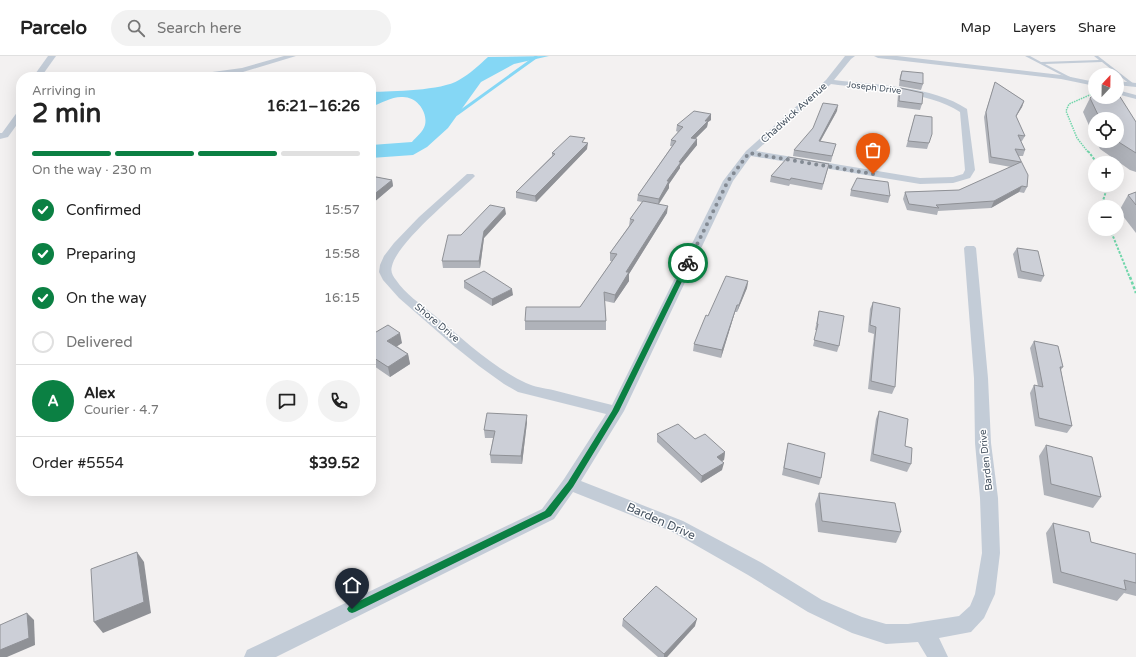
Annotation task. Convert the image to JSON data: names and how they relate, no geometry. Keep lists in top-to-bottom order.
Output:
{
  "streets": {
    "street": [
      "Joseph Drive",
      "Chadwick Avenue",
      "Shore Drive",
      "Barden Drive"
    ]
  },
  "crossings": [
    ["Joseph Drive", "Chadwick Avenue"],
    ["Chadwick Avenue", "Shore Drive"],
    ["Chadwick Avenue", "Barden Drive"]
  ],
  "north": "top",
  "page": {
    "header": "Parcelo",
    "search": "Search here",
    "nav": ["Map", "Layers", "Share"],
    "map_buttons": ["+", "−"],
    "heading": ["2 min", "Arriving in", "16:21–16:26"],
    "panel": [
      "Alex",
      "Courier · 4.7",
      "Order #5554",
      "$39.52"
    ],
    "bar": "On the way · 230 m",
    "list": [
      ["Confirmed", "15:57"],
      ["Preparing", "15:58"],
      ["On the way", "16:15"],
      "Delivered"
    ],
    "round": "A"
  }
}
